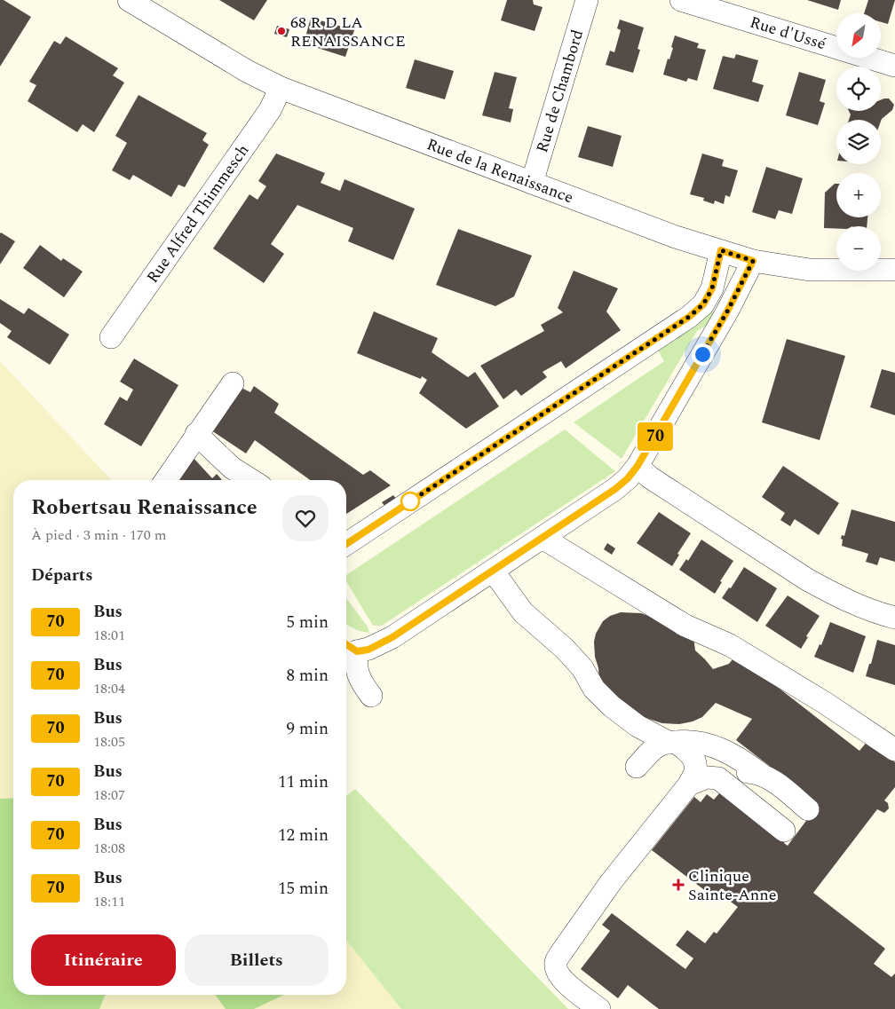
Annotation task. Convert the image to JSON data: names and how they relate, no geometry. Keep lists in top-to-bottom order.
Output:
{
  "streets": {
    "street": [
      "Rue d'Ussé",
      "Rue de Chambord",
      "Rue de la Renaissance",
      "Rue Alfred Thimmesch"
    ]
  },
  "crossings": [
    ["Rue de Chambord", "Rue de la Renaissance"],
    ["Rue de la Renaissance", "Rue Alfred Thimmesch"]
  ],
  "places": {
    "other": ["68 R D LA RENAISSANCE"],
    "health": ["Clinique Sainte-Anne"]
  },
  "lines": ["bus line 70"],
  "north": "bottom left",
  "page": {
    "on_map": "70",
    "map_buttons": ["+", "−"],
    "heading": [
      ["Robertsau Renaissance", "À pied · 3 min · 170 m"],
      "Départs"
    ],
    "list": [
      {
        "mark": "70",
        "name": "Bus",
        "note": "18:01",
        "value": "5 min"
      },
      {
        "mark": "70",
        "name": "Bus",
        "note": "18:04",
        "value": "8 min"
      },
      {
        "mark": "70",
        "name": "Bus",
        "note": "18:05",
        "value": "9 min"
      },
      {
        "mark": "70",
        "name": "Bus",
        "note": "18:07",
        "value": "11 min"
      },
      {
        "mark": "70",
        "name": "Bus",
        "note": "18:08",
        "value": "12 min"
      },
      {
        "mark": "70",
        "name": "Bus",
        "note": "18:11",
        "value": "15 min"
      }
    ],
    "buttons": ["Itinéraire", "Billets"]
  }
}
